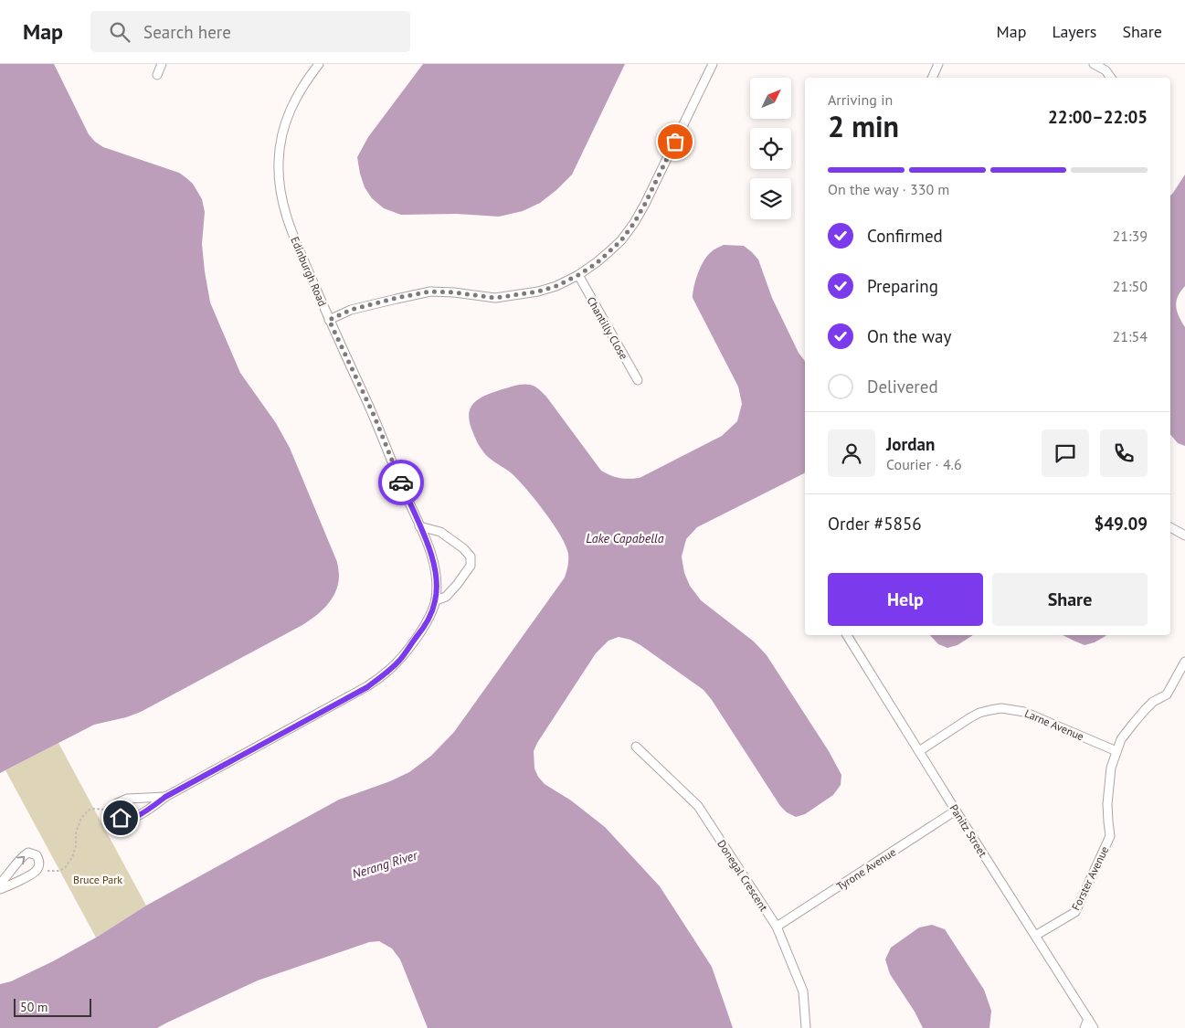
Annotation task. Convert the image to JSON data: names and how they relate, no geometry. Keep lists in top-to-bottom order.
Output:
{
  "streets": {
    "street": [
      "Edinburgh Road",
      "Chantilly Close",
      "Larne Avenue",
      "Panitz Street",
      "Tyrone Avenue",
      "Donegal Crescent",
      "Forster Avenue"
    ]
  },
  "crossings": [
    ["Larne Avenue", "Panitz Street"],
    ["Larne Avenue", "Forster Avenue"],
    ["Panitz Street", "Tyrone Avenue"],
    ["Panitz Street", "Forster Avenue"],
    ["Tyrone Avenue", "Donegal Crescent"]
  ],
  "water": ["Lake Capabella", "Nerang River"],
  "parks": ["Bruce Park"],
  "scale_bar": "50 m",
  "north": "top right",
  "page": {
    "header": "Map",
    "search": "Search here",
    "nav": ["Map", "Layers", "Share"],
    "heading": ["2 min", "Arriving in", "22:00–22:05"],
    "panel": [
      "Jordan",
      "Courier · 4.6",
      "Order #5856",
      "$49.09"
    ],
    "bar": "On the way · 330 m",
    "list": [
      ["Confirmed", "21:39"],
      ["Preparing", "21:50"],
      ["On the way", "21:54"],
      "Delivered"
    ],
    "buttons": ["Help", "Share"],
    "scale": "50 m"
  }
}
